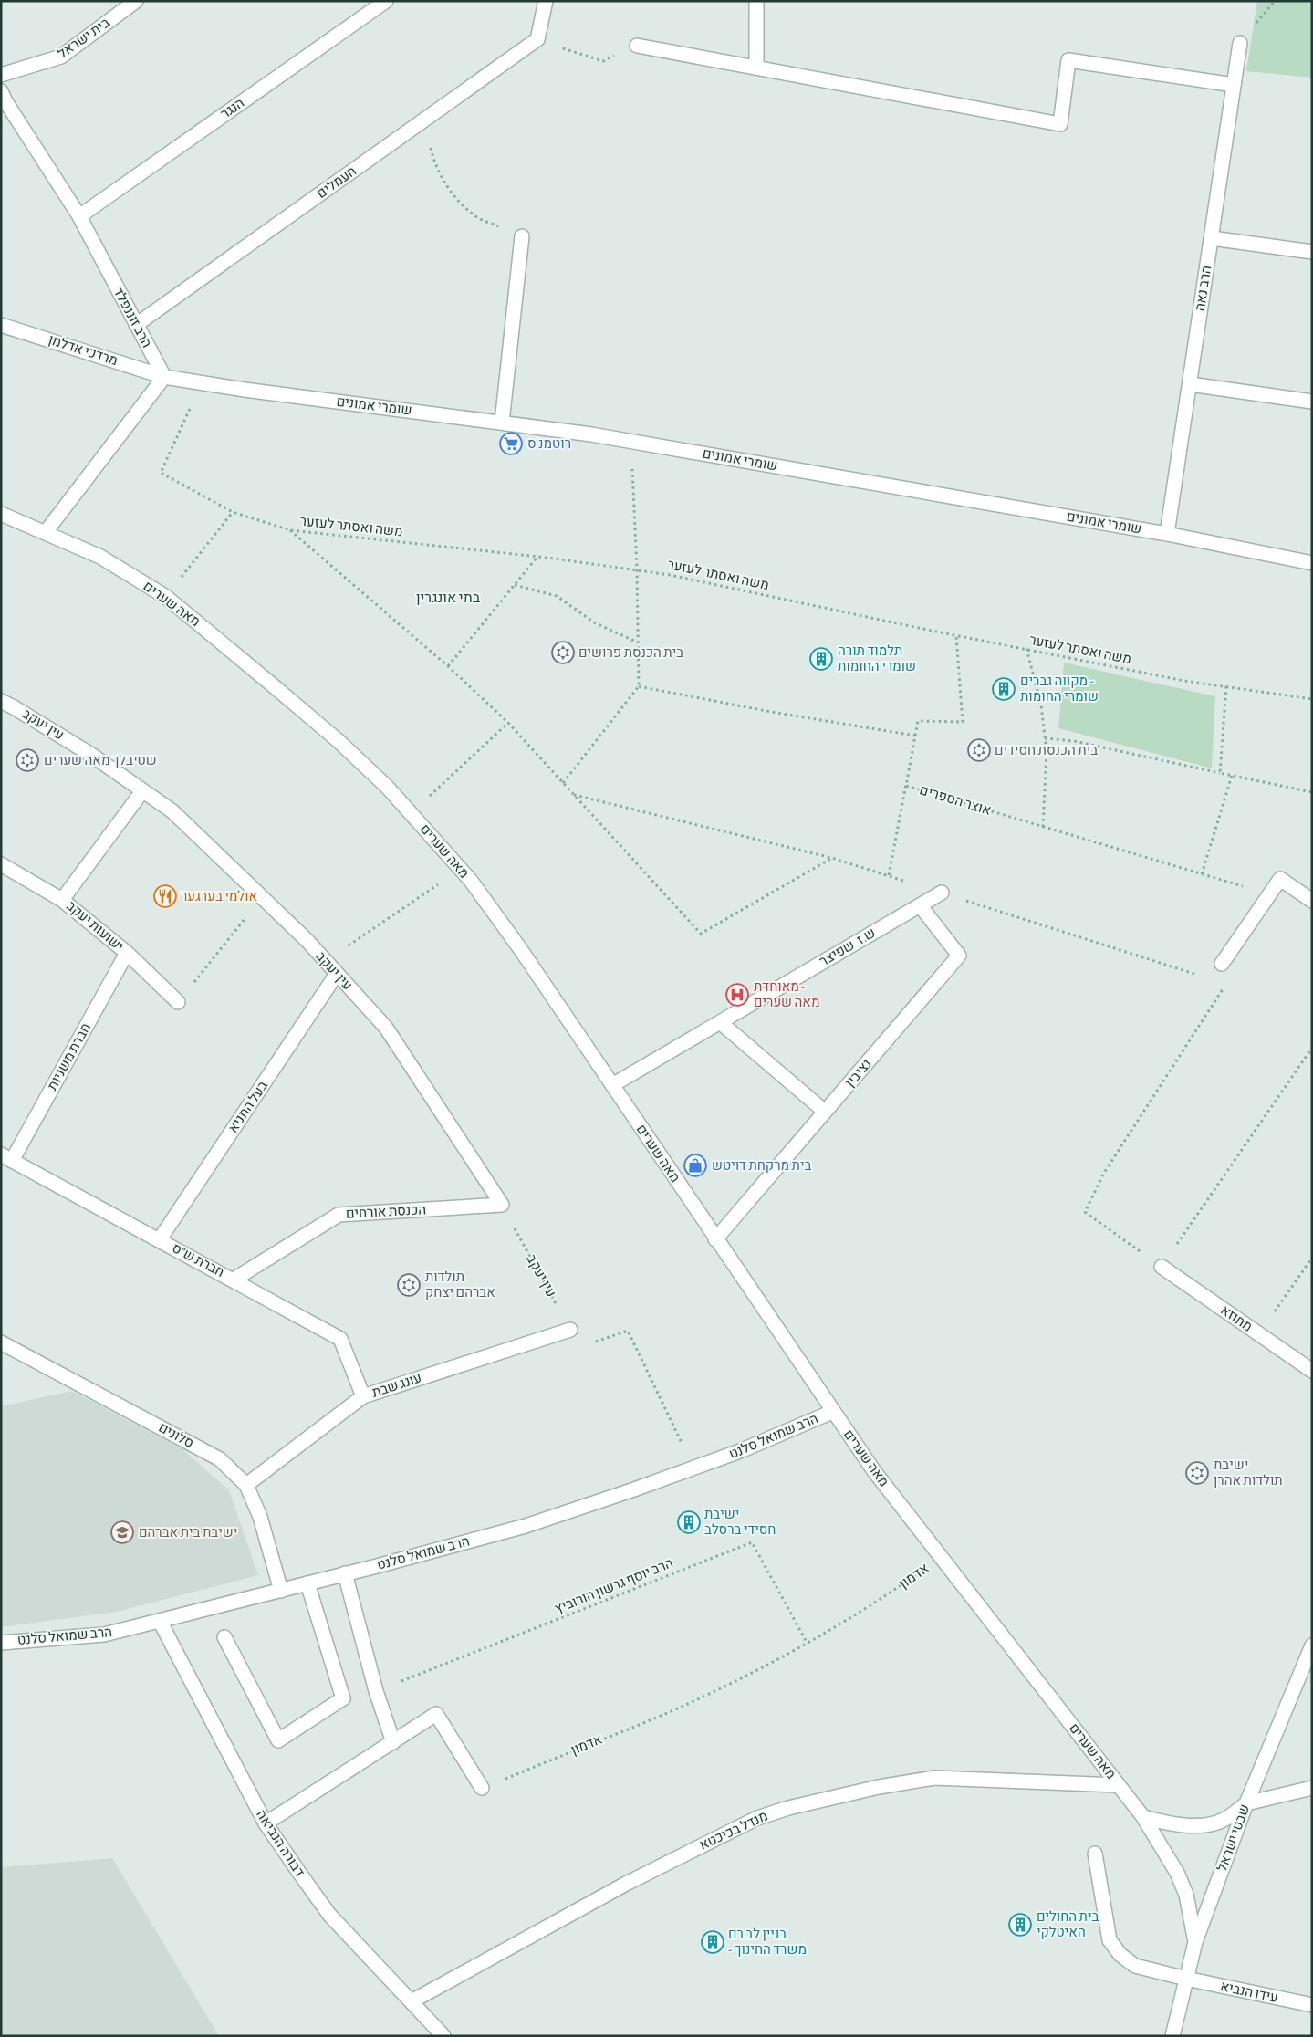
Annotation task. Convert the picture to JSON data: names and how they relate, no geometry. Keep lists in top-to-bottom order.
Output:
{
  "streets": {
    "street": [
      "בית ישראל",
      "הנגר",
      "העמלים",
      "הרב נאה",
      "הרב זוננפלד",
      "מרדכי אדלמן",
      "שומרי אמונים",
      "מאה שערים",
      "עין יעקב",
      "ישועות יעקב",
      "ש.ז. שפיצר",
      "חברת משניות",
      "נציבין",
      "בעל התניא",
      "הכנסת אורחים",
      "חברת ש\"ס",
      "מחוזא",
      "עונג שבת",
      "סלונים",
      "הרב שמואל סלנט",
      "מנדל בכיכטא",
      "שבטי ישראל",
      "דבורה הנביאה",
      "עידו הנביא"
    ],
    "path": [
      "משה ואסתר לעזער",
      "אוצר הספרים",
      "אדמון",
      "הרב יוסף גרשון הורוביץ"
    ]
  },
  "crossings": [
    ["הנגר", "הרב זוננפלד"],
    ["העמלים", "הרב זוננפלד"],
    ["הרב נאה", "שומרי אמונים"],
    ["הרב זוננפלד", "מרדכי אדלמן"],
    ["הרב זוננפלד", "שומרי אמונים"],
    ["מרדכי אדלמן", "שומרי אמונים"],
    ["שומרי אמונים", "משה ואסתר לעזער"],
    ["מאה שערים", "ש.ז. שפיצר"],
    ["מאה שערים", "נציבין"],
    ["מאה שערים", "הרב שמואל סלנט"],
    ["מאה שערים", "אדמון"],
    ["מאה שערים", "מנדל בכיכטא"],
    ["מאה שערים", "שבטי ישראל"],
    ["עין יעקב", "בעל התניא"],
    ["עין יעקב", "הכנסת אורחים"],
    ["עין יעקב", "עונג שבת"],
    ["ישועות יעקב", "חברת משניות"],
    ["ש.ז. שפיצר", "נציבין"],
    ["חברת משניות", "חברת ש\"ס"],
    ["בעל התניא", "חברת ש\"ס"],
    ["הכנסת אורחים", "חברת ש\"ס"],
    ["חברת ש\"ס", "עונג שבת"],
    ["עונג שבת", "סלונים"],
    ["סלונים", "הרב שמואל סלנט"],
    ["הרב שמואל סלנט", "דבורה הנביאה"],
    ["אדמון", "הרב יוסף גרשון הורוביץ"],
    ["מנדל בכיכטא", "דבורה הנביאה"],
    ["שבטי ישראל", "עידו הנביא"]
  ],
  "districts": ["בתי אונגרין"],
  "places": {
    "supermarket": ["רוטמנ'ס"],
    "synagogue": [
      "בית הכנסת פרושים",
      "בית הכנסת חסידים",
      "שטיבלך מאה שערים",
      "תולדות אברהם יצחק",
      "ישיבת תולדות אהרן"
    ],
    "building": [
      "תלמוד תורה שומרי החומות",
      "מקווה גברים - שומרי החומות",
      "ישיבת חסידי ברסלב",
      "בית החולים האיטלקי",
      "בניין לב רם - משרד החינוך"
    ],
    "restaurant": ["אולמי בערגער"],
    "hospital": ["מאוחדת - מאה שערים"],
    "shop": ["בית מרקחת דויטש"],
    "school or university": ["ישיבת בית אברהם"]
  }
}
